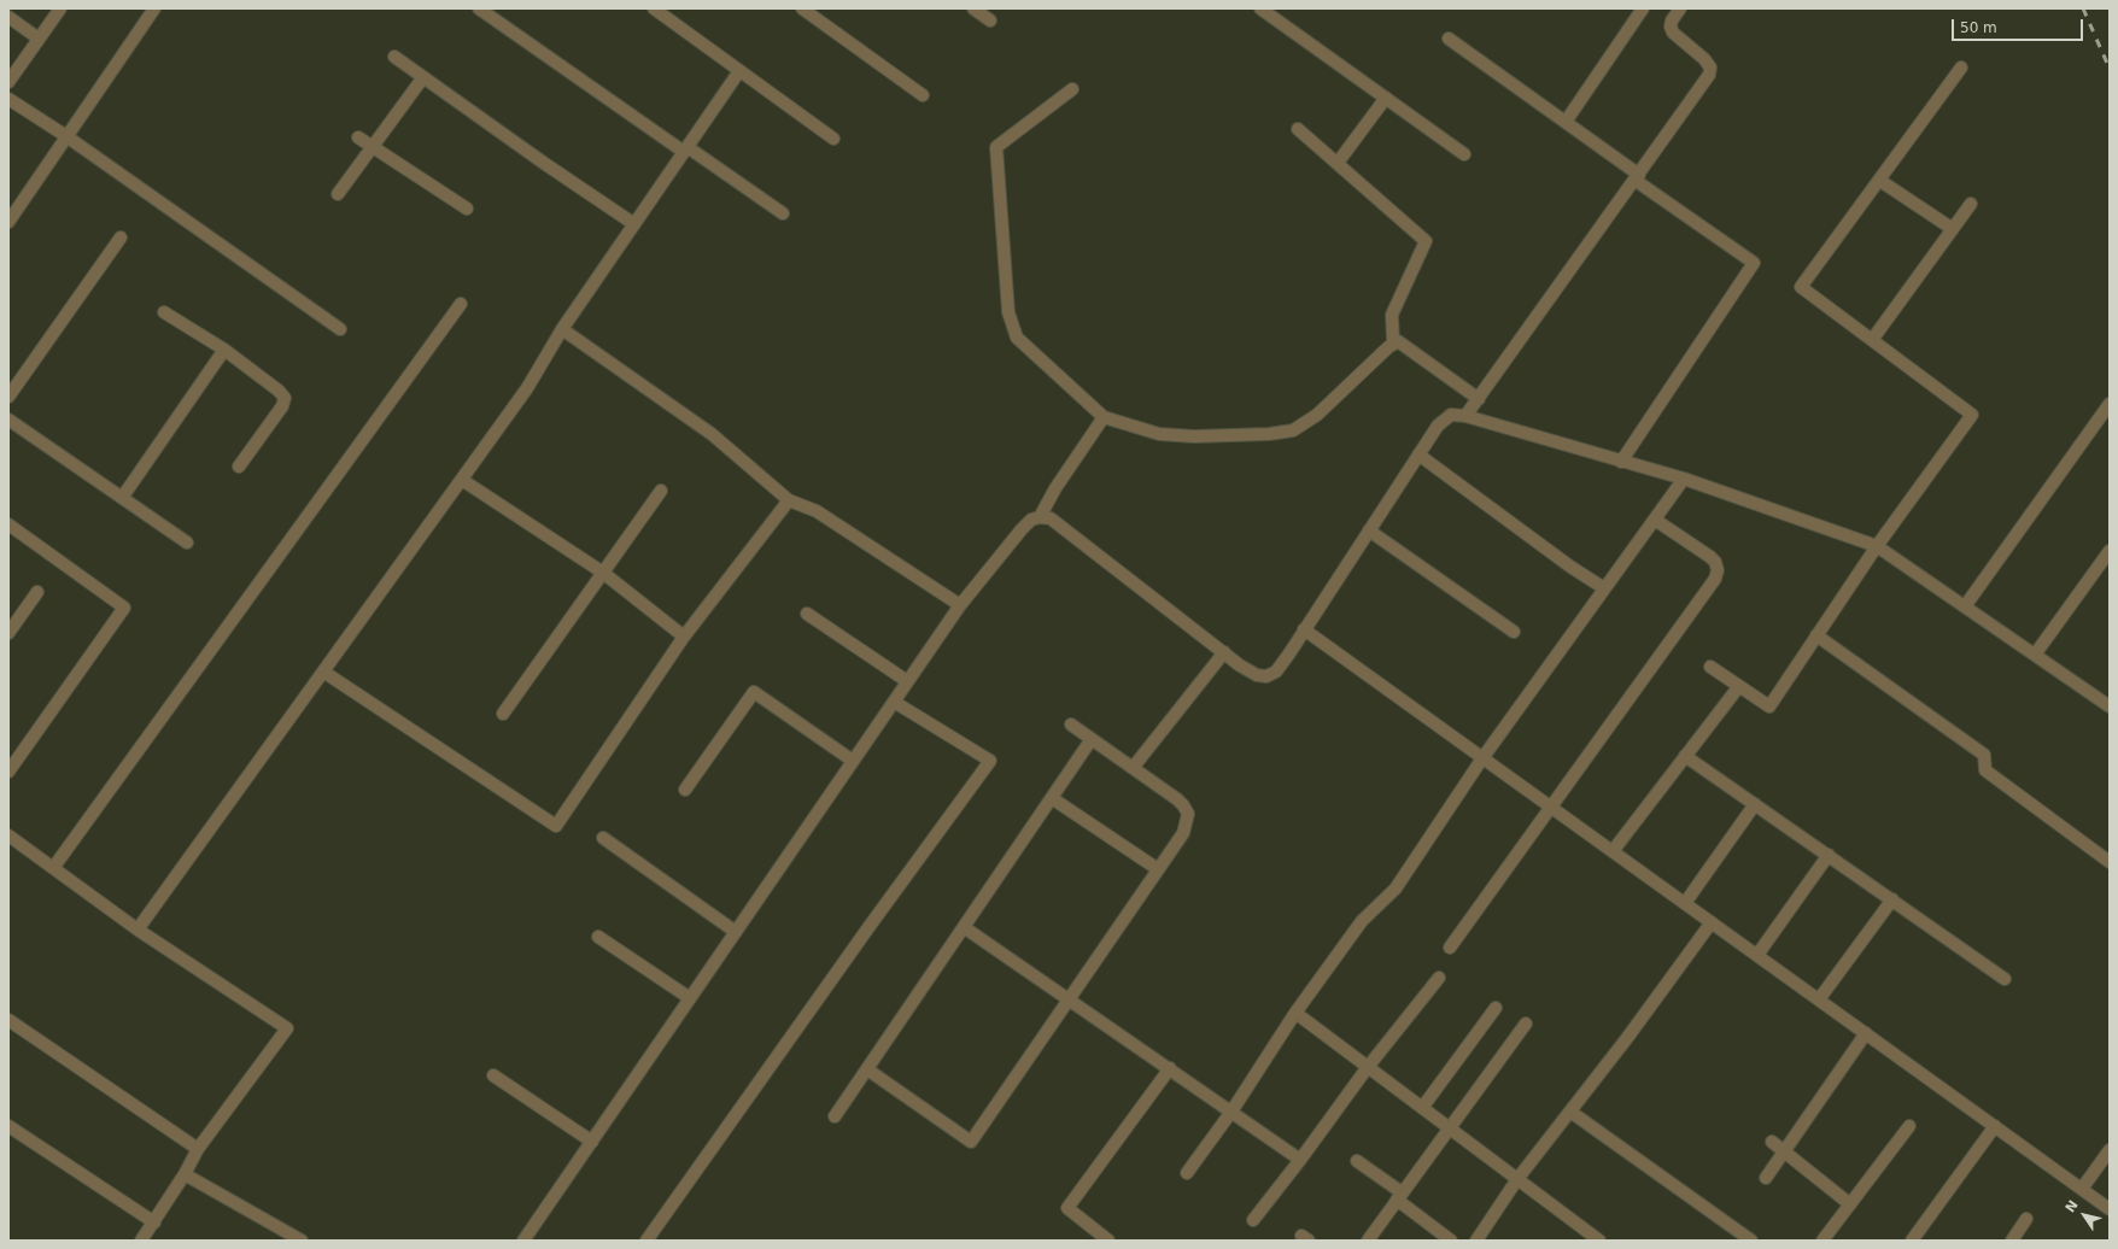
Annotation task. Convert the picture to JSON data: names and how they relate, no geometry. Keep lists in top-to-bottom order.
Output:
{
  "scale_bar": "50 m",
  "north": "top left"
}
